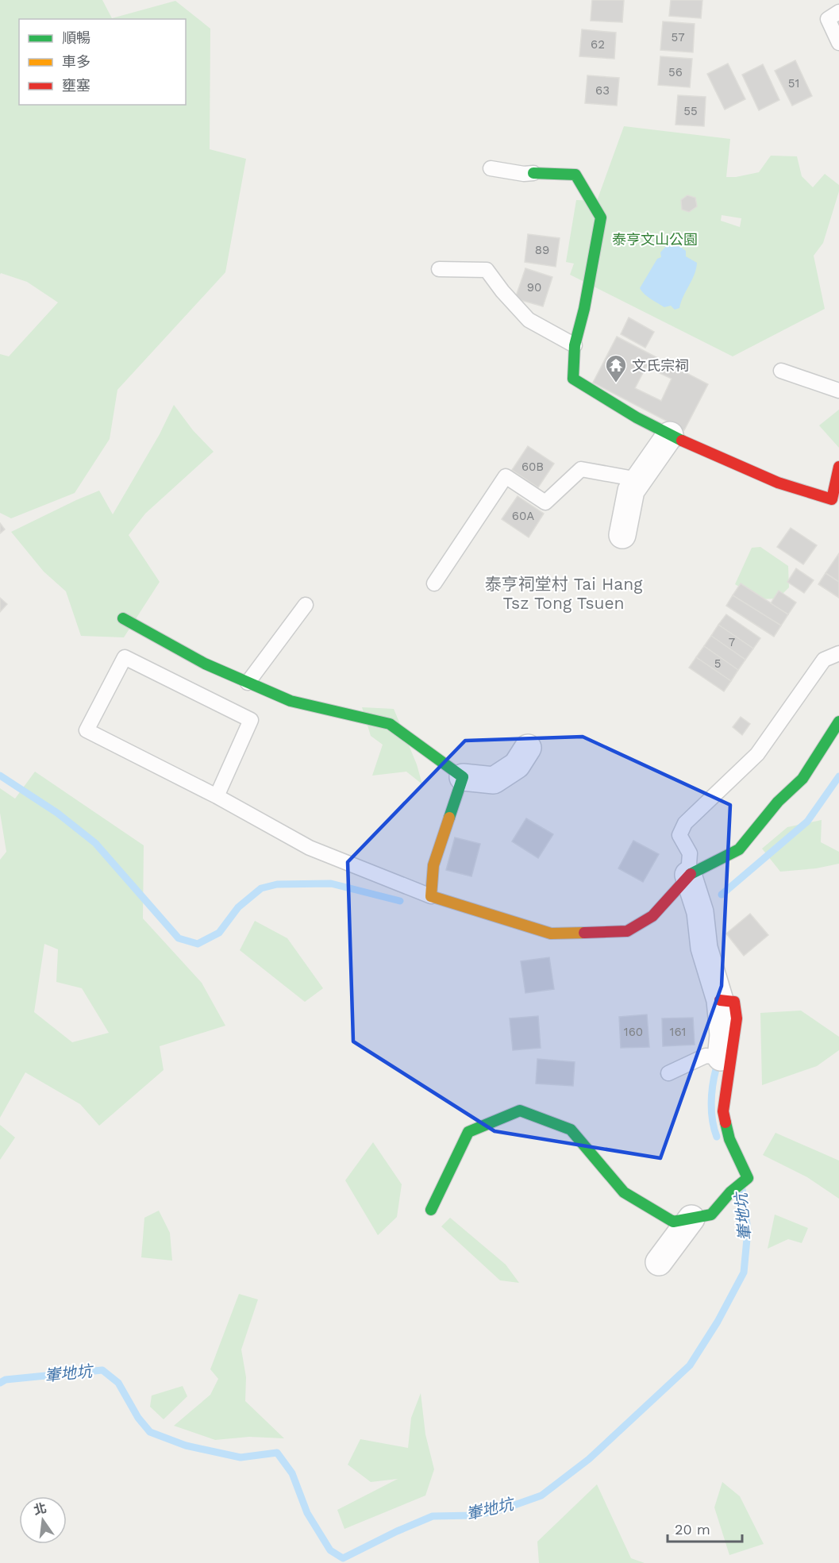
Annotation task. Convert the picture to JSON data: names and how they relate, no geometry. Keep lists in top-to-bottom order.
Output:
{
  "districts": ["泰亨祠堂村 Tai Hang Tsz Tong Tsuen"],
  "water": ["輋地坑"],
  "parks": ["泰亨文山公園"],
  "places": {
    "temple": ["文氏宗祠"]
  },
  "house_numbers": [
    "57",
    "62",
    "56",
    "51",
    "63",
    "55",
    "89",
    "90",
    "60B",
    "60A",
    "7",
    "5",
    "160",
    "161"
  ],
  "legend": ["順暢", "車多", "壅塞"],
  "scale_bar": "20 m",
  "north": "top"
}
